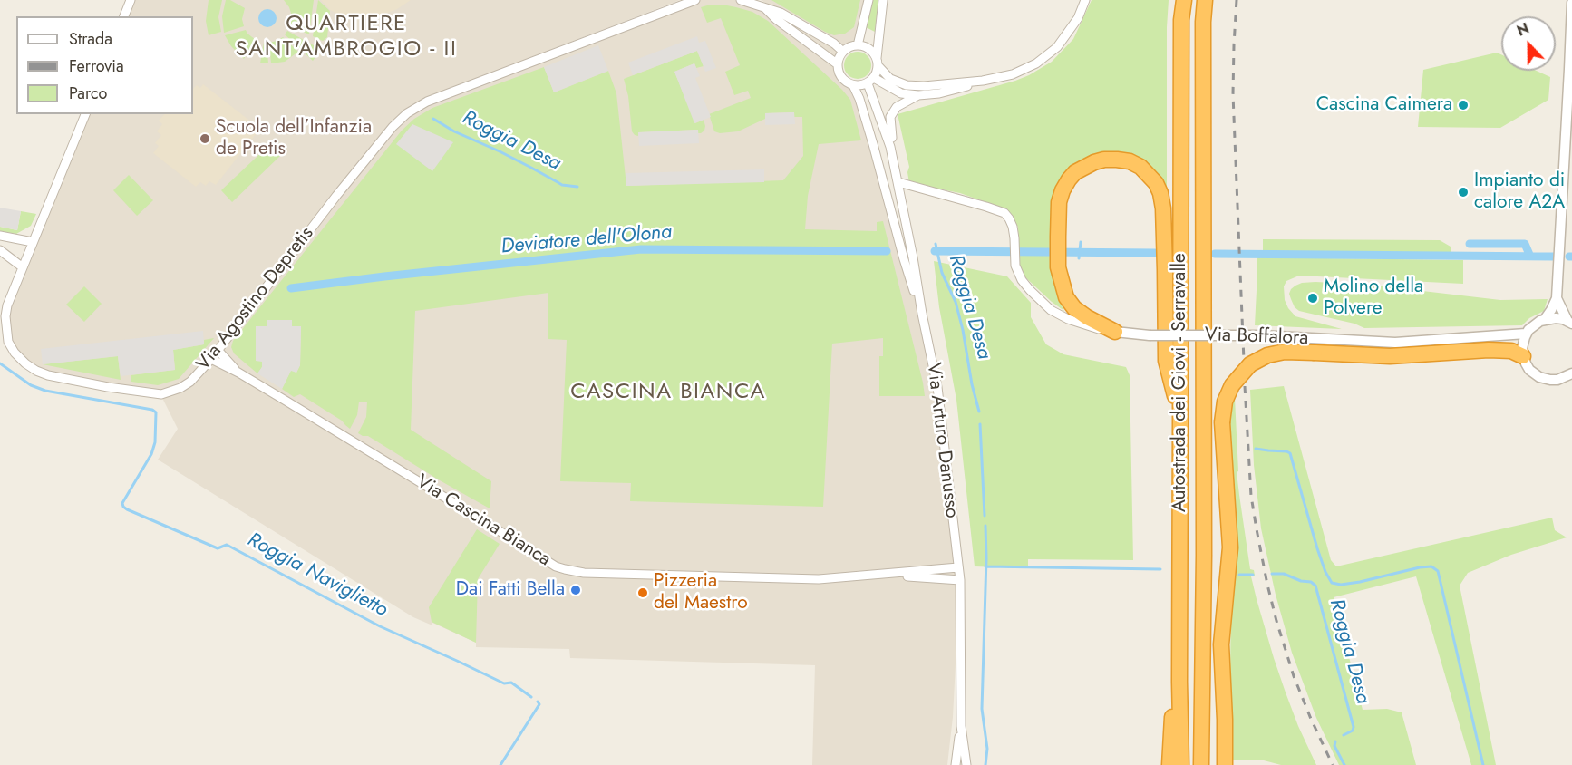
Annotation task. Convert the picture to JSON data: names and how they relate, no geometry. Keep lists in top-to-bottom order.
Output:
{
  "streets": {
    "highway": ["Autostrada dei Giovi - Serravalle"],
    "street": [
      "Via Agostino Depretis",
      "Via Boffalora",
      "Via Arturo Danusso",
      "Via Cascina Bianca"
    ]
  },
  "crossings": [
    ["Via Agostino Depretis", "Via Cascina Bianca"],
    ["Via Boffalora", "Via Arturo Danusso"],
    ["Via Arturo Danusso", "Via Cascina Bianca"]
  ],
  "districts": ["QUARTIERE SANT'AMBROGIO - II", "CASCINA BIANCA"],
  "water": ["Roggia Desa", "Deviatore dell'Olona", "Roggia Naviglietto"],
  "places": [
    "Cascina Caimera",
    "Scuola dell’Infanzia de Pretis",
    "Impianto di calore A2A",
    "Molino della Polvere",
    "Dai Fatti Bella",
    "Pizzeria del Maestro"
  ],
  "legend": ["Strada", "Ferrovia", "Parco"],
  "north": "top"
}
